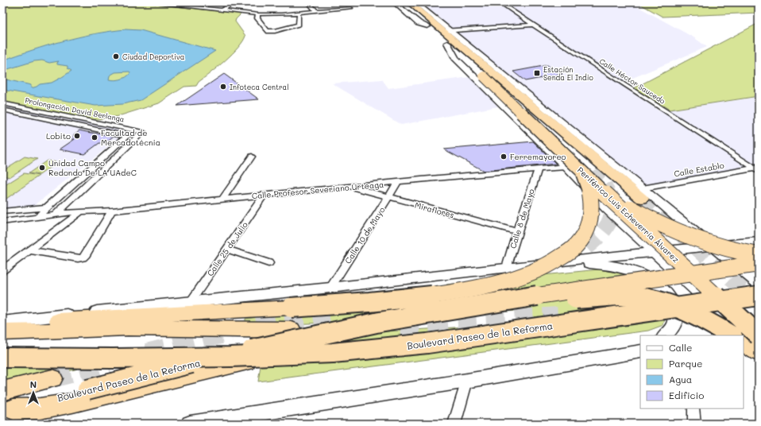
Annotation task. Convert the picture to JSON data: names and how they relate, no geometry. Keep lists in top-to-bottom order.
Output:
{
  "streets": {
    "highway": ["Periférico Luis Echeverría Álvarez", "Boulevard Paseo de la Reforma"],
    "street": [
      "Calle Héctor Saucedo",
      "Prolongación David Berlanga",
      "Calle Establo",
      "Calle Profesor Severiano Urteaga",
      "Miraflores",
      "Calle 8 de Mayo",
      "Calle 10 de Mayo",
      "Calle 25 de Julio"
    ]
  },
  "crossings": [
    ["Calle Héctor Saucedo", "Calle Establo"],
    ["Prolongación David Berlanga", "Calle Profesor Severiano Urteaga"],
    ["Calle Profesor Severiano Urteaga", "Miraflores"],
    ["Calle Profesor Severiano Urteaga", "Periférico Luis Echeverría Álvarez"],
    ["Calle Profesor Severiano Urteaga", "Calle 8 de Mayo"],
    ["Calle Profesor Severiano Urteaga", "Calle 10 de Mayo"],
    ["Calle Profesor Severiano Urteaga", "Calle 25 de Julio"],
    ["Miraflores", "Calle 8 de Mayo"],
    ["Miraflores", "Calle 10 de Mayo"]
  ],
  "places": {
    "other": [
      "Ciudad Deportiva",
      "Infoteca Central",
      "Lobito",
      "Facultad de Mercadotécnia",
      "Ferremayoreo",
      "Unidad Campo Redondo De LA UAdeC"
    ],
    "transit": ["Estación Senda El Indio"]
  },
  "legend": [
    "Calle",
    "Parque",
    "Agua",
    "Edificio"
  ],
  "north": "top"
}
